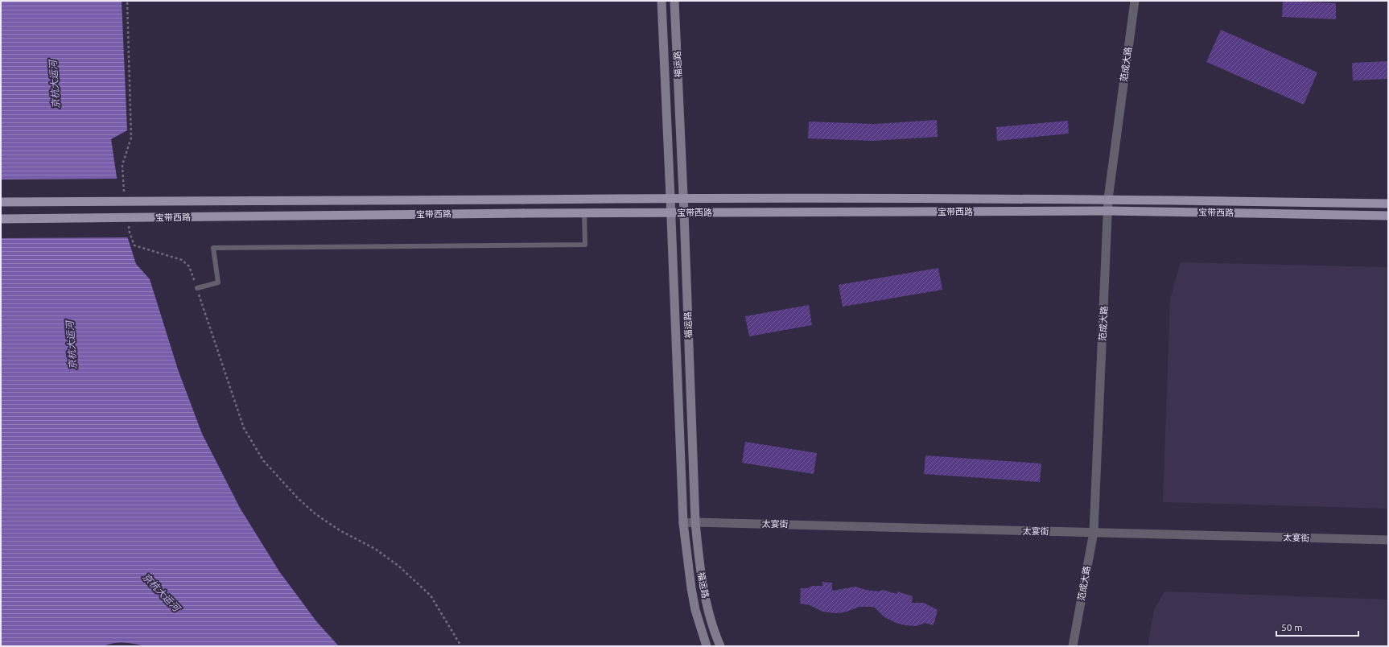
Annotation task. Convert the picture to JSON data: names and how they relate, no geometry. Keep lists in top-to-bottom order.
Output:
{
  "streets": {
    "main road": ["福运路", "宝带西路"],
    "street": ["范成大路", "太宴街"]
  },
  "crossings": [
    ["福运路", "宝带西路"],
    ["福运路", "太宴街"],
    ["范成大路", "宝带西路"],
    ["范成大路", "太宴街"]
  ],
  "water": ["京杭大运河"],
  "scale_bar": "50 m"
}
